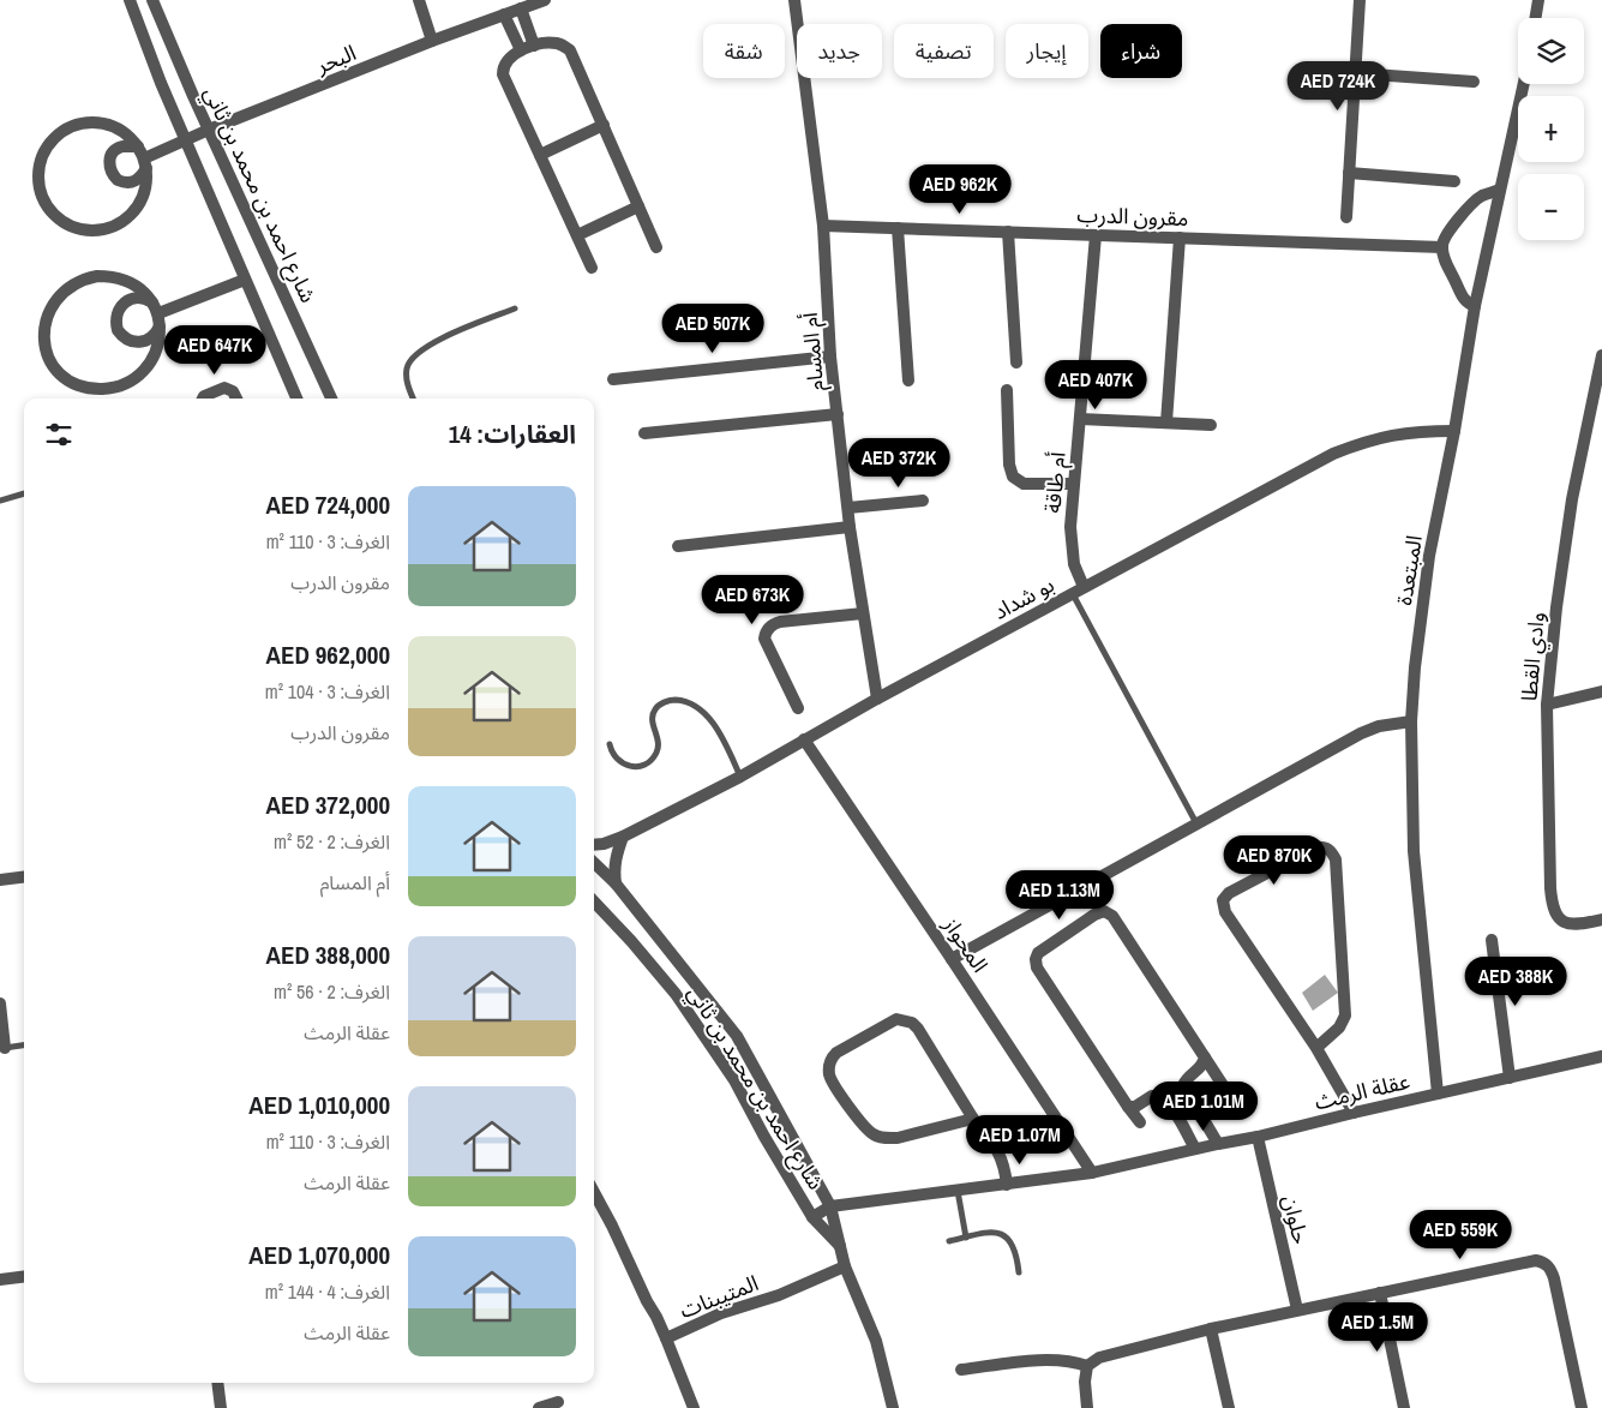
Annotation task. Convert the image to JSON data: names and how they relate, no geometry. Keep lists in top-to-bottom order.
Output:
{
  "streets": {
    "street": [
      "البحر",
      "شارع احمد بن محمد بن ثاني",
      "مقرون الدرب",
      "أم المسام",
      "أم طاقة",
      "المبتعدة",
      "بو شداد",
      "وادي القطا",
      "المحواز",
      "عقلة الرمث",
      "حلوان",
      "المتيبنات"
    ]
  },
  "crossings": [
    ["البحر", "شارع احمد بن محمد بن ثاني"],
    ["شارع احمد بن محمد بن ثاني", "عقلة الرمث"],
    ["شارع احمد بن محمد بن ثاني", "المتيبنات"],
    ["مقرون الدرب", "أم المسام"],
    ["مقرون الدرب", "أم طاقة"],
    ["أم المسام", "بو شداد"],
    ["أم طاقة", "بو شداد"],
    ["المبتعدة", "بو شداد"],
    ["المبتعدة", "عقلة الرمث"],
    ["بو شداد", "المحواز"],
    ["المحواز", "عقلة الرمث"],
    ["عقلة الرمث", "حلوان"]
  ],
  "page": {
    "map_buttons": ["+", "−"],
    "chip": [
      "شراء",
      "إيجار",
      "تصفية",
      "جديد",
      "شقة"
    ],
    "price": [
      "AED 724K",
      "AED 962K",
      "AED 507K",
      "AED 647K",
      "AED 407K",
      "AED 372K",
      "AED 673K",
      "AED 870K",
      "AED 1.13M",
      "AED 388K",
      "AED 1.01M",
      "AED 1.07M",
      "AED 559K",
      "AED 1.5M"
    ],
    "heading": "العقارات: 14",
    "list": [
      {
        "name": "AED 724,000",
        "note": "الغرف: 3 · 110 m² · مقرون الدرب"
      },
      {
        "name": "AED 962,000",
        "note": "الغرف: 3 · 104 m² · مقرون الدرب"
      },
      {
        "name": "AED 372,000",
        "note": "الغرف: 2 · 52 m² · أم المسام"
      },
      {
        "name": "AED 388,000",
        "note": "الغرف: 2 · 56 m² · عقلة الرمث"
      },
      {
        "name": "AED 1,010,000",
        "note": "الغرف: 3 · 110 m² · عقلة الرمث"
      },
      {
        "name": "AED 1,070,000",
        "note": "الغرف: 4 · 144 m² · عقلة الرمث"
      }
    ]
  }
}
